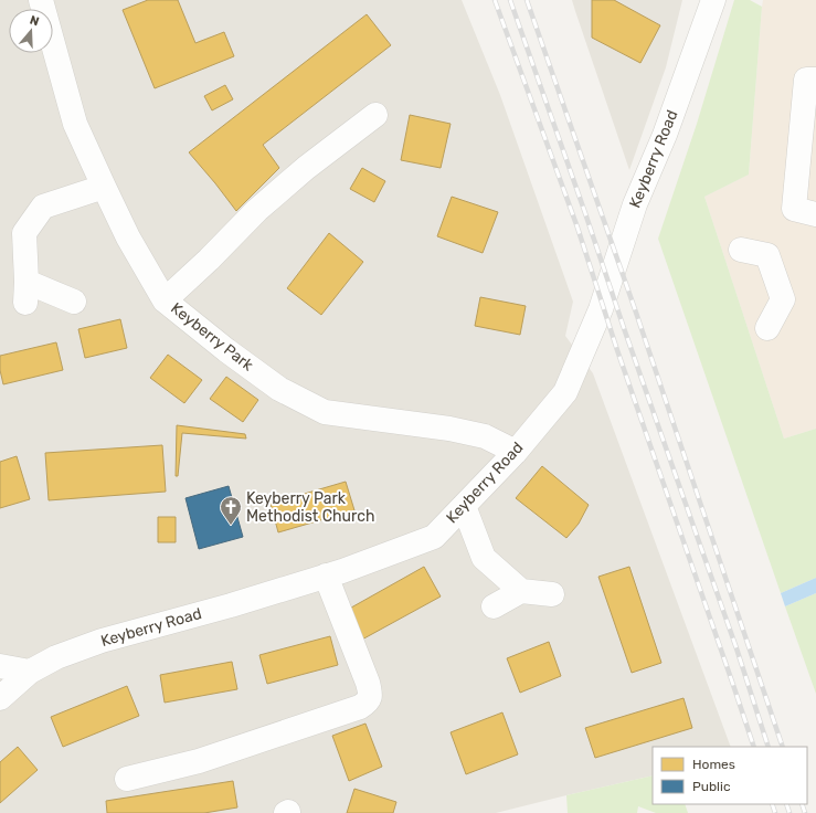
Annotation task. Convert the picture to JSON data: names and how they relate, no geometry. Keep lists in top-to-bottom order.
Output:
{
  "streets": {
    "street": ["Keyberry Road", "Keyberry Park"]
  },
  "crossings": [
    ["Keyberry Road", "Keyberry Park"]
  ],
  "places": {
    "church": ["Keyberry Park Methodist Church"]
  },
  "legend": ["Homes", "Public"],
  "north": "top"
}
